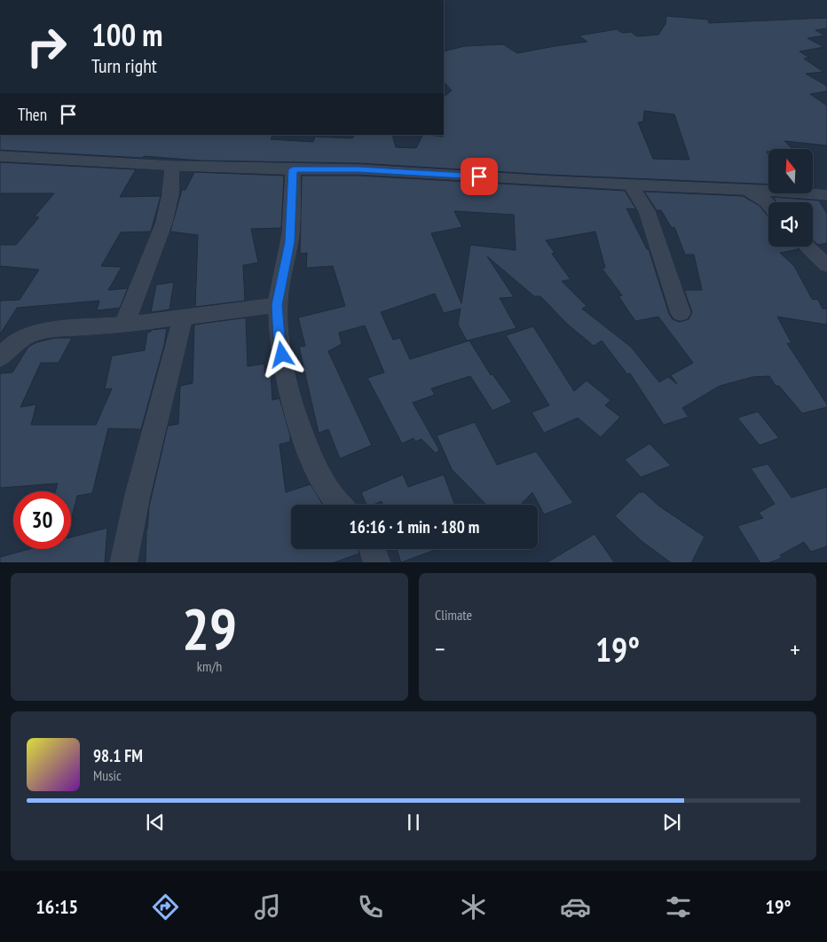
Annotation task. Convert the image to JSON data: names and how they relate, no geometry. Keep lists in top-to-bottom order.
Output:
{
  "north": "top",
  "page": {
    "turn": ["100 m", "Turn right"],
    "then": "Then",
    "limit": "30",
    "trip": "16:16 · 1 min · 180 m",
    "tile": [
      ["29", "km/h"],
      "Climate"
    ],
    "heat": ["−", "19°", "+"],
    "song": ["98.1 FM", "Music"],
    "tabs": ["16:15", "19°"]
  }
}
